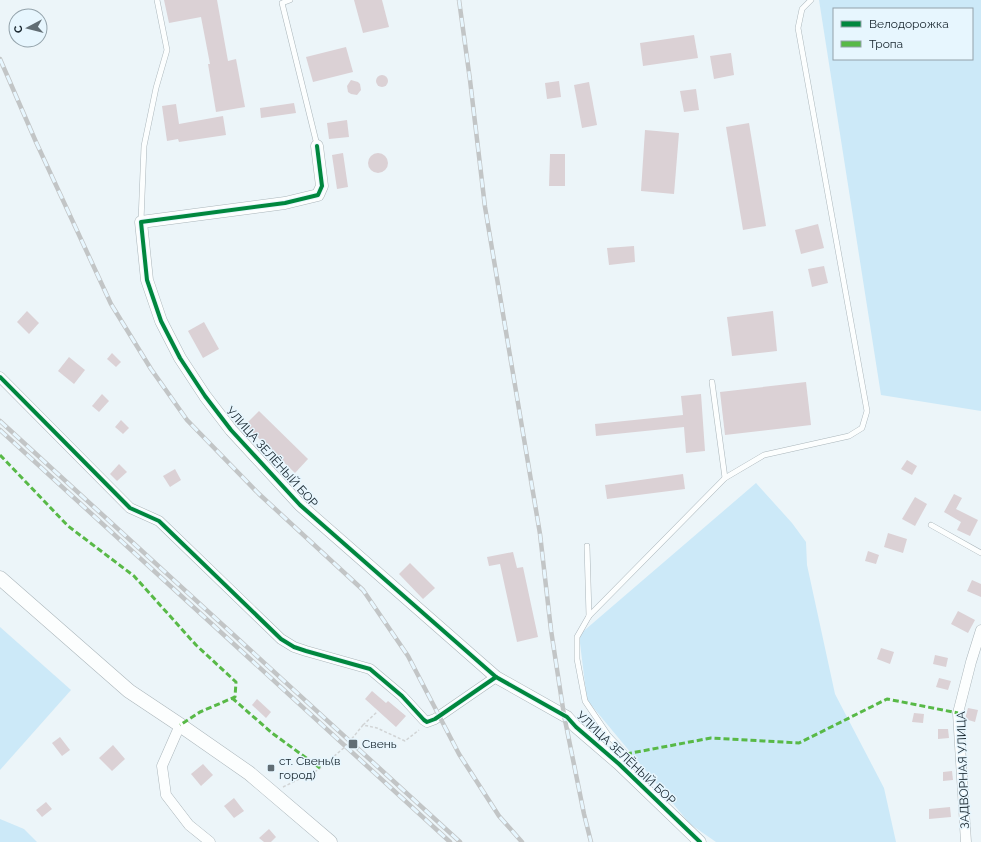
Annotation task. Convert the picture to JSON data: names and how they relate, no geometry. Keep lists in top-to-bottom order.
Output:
{
  "streets": {
    "street": ["УЛИЦА ЗЕЛЁНЫЙ БОР", "ЗАДВОРНАЯ УЛИЦА"]
  },
  "places": {
    "transit": ["Свень", "ст. Свень(в город)"]
  },
  "legend": ["Велодорожка", "Тропа"],
  "north": "left"
}
